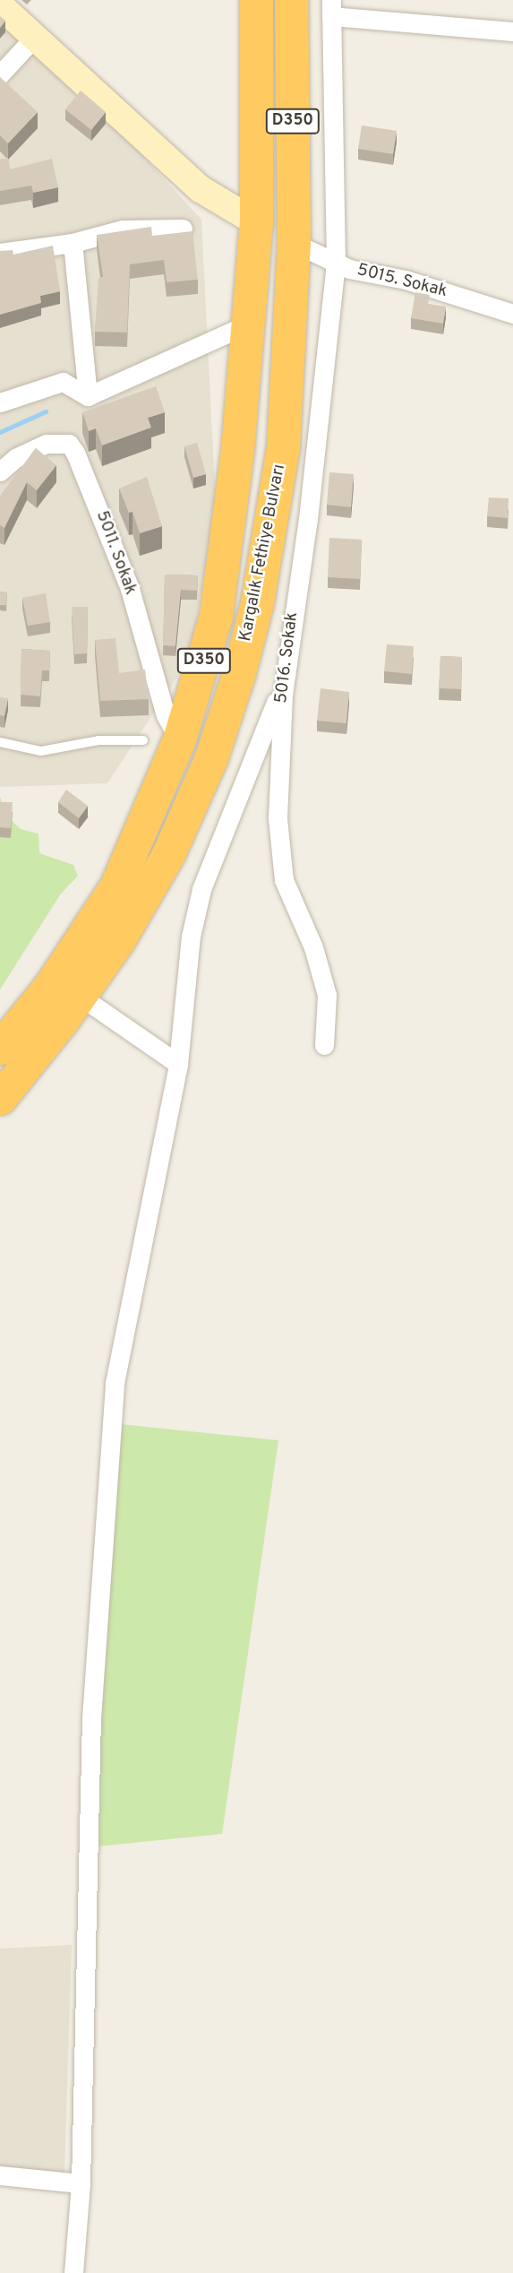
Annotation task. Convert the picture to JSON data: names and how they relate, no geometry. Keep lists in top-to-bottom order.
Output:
{
  "streets": {
    "highway": ["D350", "Kargalık Fethiye Bulvarı"],
    "street": ["5015. Sokak", "5011. Sokak", "5016. Sokak"]
  },
  "crossings": [
    ["D350", "5015. Sokak"],
    ["D350", "Kargalık Fethiye Bulvarı"],
    ["5015. Sokak", "Kargalık Fethiye Bulvarı"],
    ["5015. Sokak", "5016. Sokak"],
    ["5011. Sokak", "Kargalık Fethiye Bulvarı"]
  ]
}
